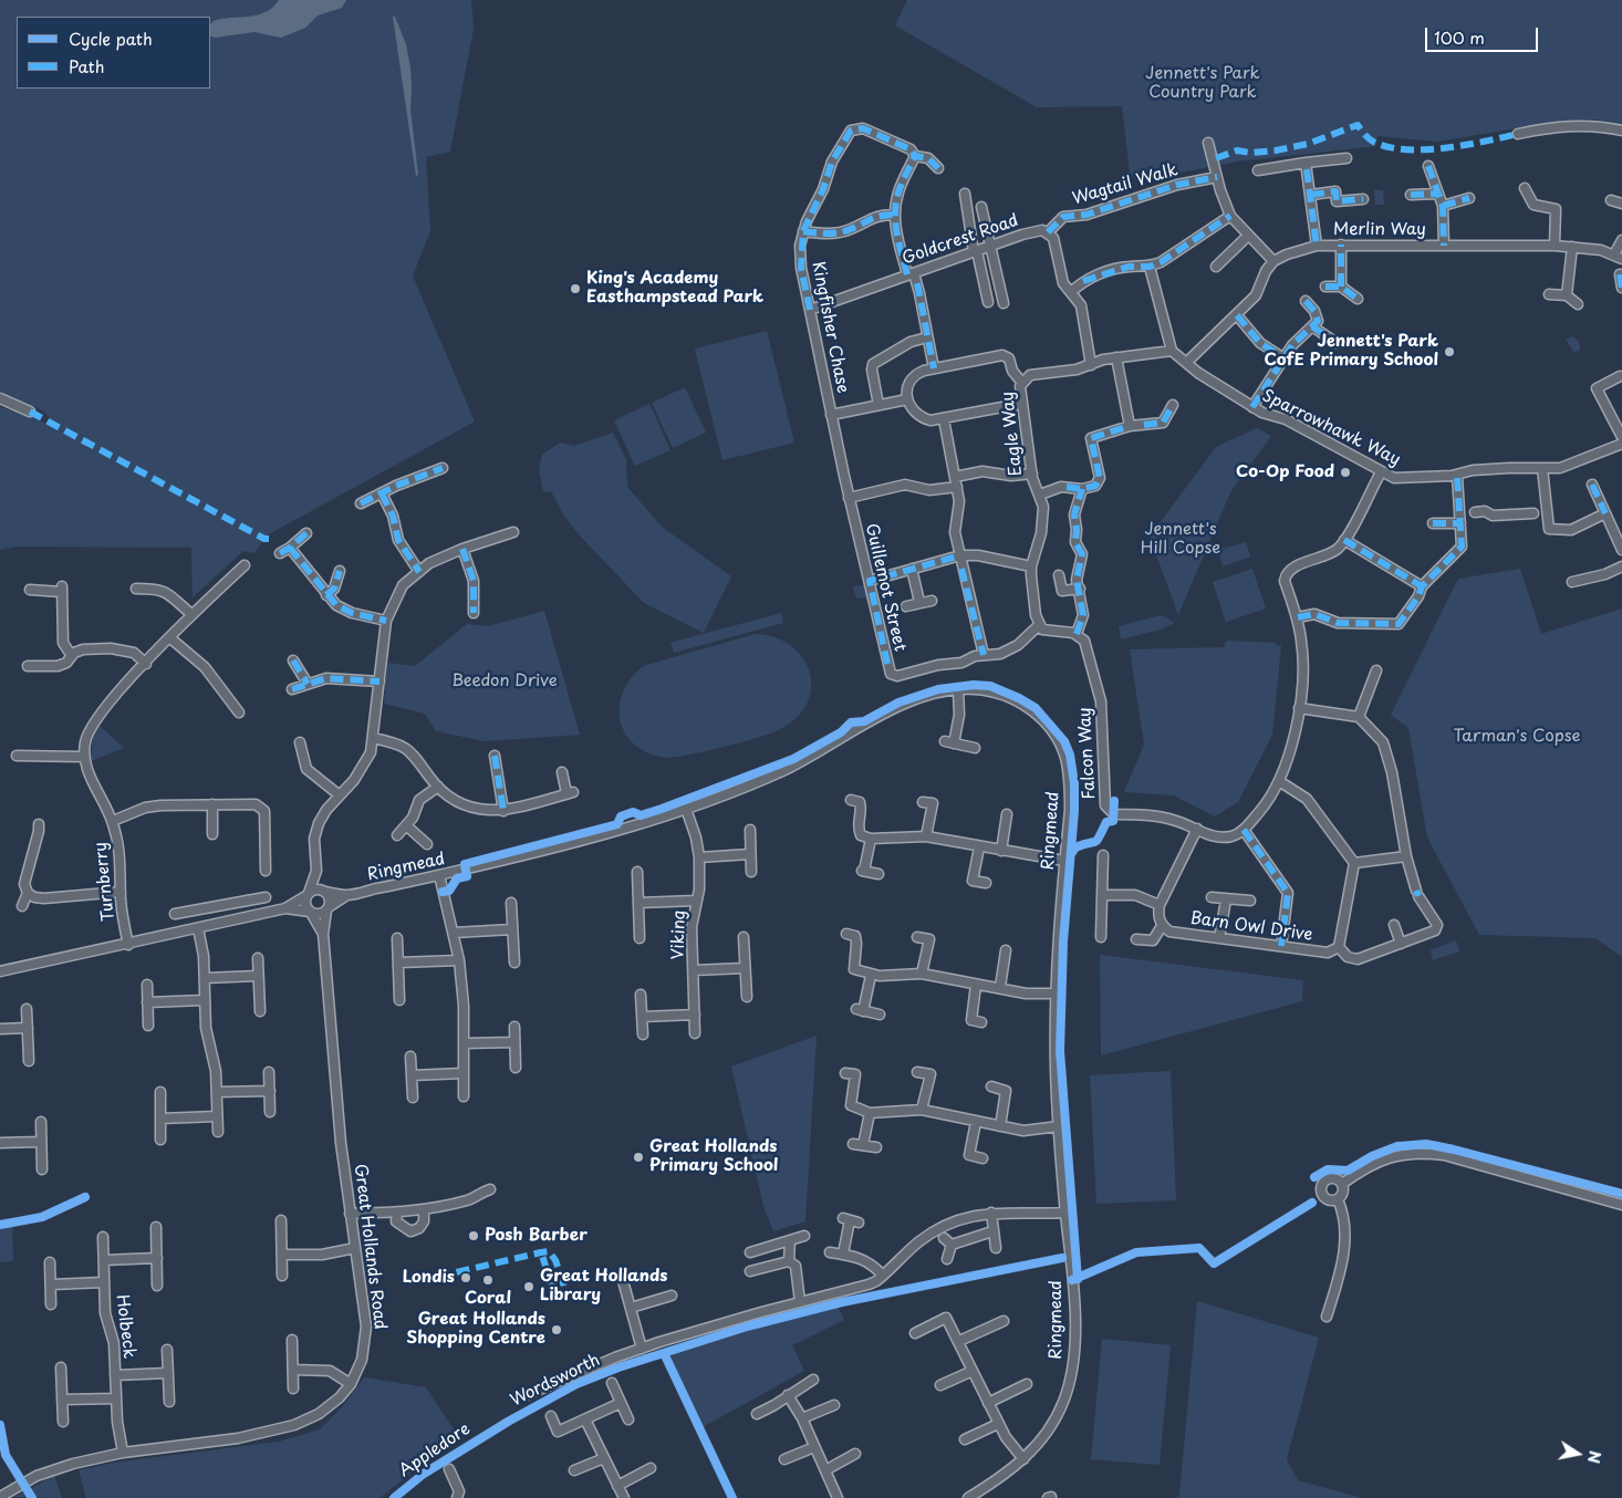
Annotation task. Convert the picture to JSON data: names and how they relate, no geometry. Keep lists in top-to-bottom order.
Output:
{
  "streets": {
    "street": [
      "Wagtail Walk",
      "Merlin Way",
      "Goldcrest Road",
      "Kingfisher Chase",
      "Sparrowhawk Way",
      "Eagle Way",
      "Guillemot Street",
      "Falcon Way",
      "Ringmead",
      "Turnberry",
      "Barn Owl Drive",
      "Viking",
      "Great Hollands Road",
      "Holbeck",
      "Wordsworth",
      "Appledore"
    ]
  },
  "crossings": [
    ["Wagtail Walk", "Goldcrest Road"],
    ["Goldcrest Road", "Kingfisher Chase"],
    ["Kingfisher Chase", "Guillemot Street"],
    ["Sparrowhawk Way", "Eagle Way"],
    ["Eagle Way", "Guillemot Street"],
    ["Ringmead", "Viking"],
    ["Ringmead", "Great Hollands Road"],
    ["Ringmead", "Wordsworth"],
    ["Great Hollands Road", "Holbeck"]
  ],
  "parks": [
    "Jennett's Park Country Park",
    "Jennett's Hill Copse",
    "Beedon Drive",
    "Tarman's Copse"
  ],
  "places": [
    "King's Academy Easthampstead Park",
    "Jennett's Park CofE Primary School",
    "Co-Op Food",
    "Great Hollands Primary School",
    "Posh Barber",
    "Londis",
    "Coral",
    "Great Hollands Library",
    "Great Hollands Shopping Centre"
  ],
  "legend": ["Cycle path", "Path"],
  "scale_bar": "100 m",
  "north": "right"
}
